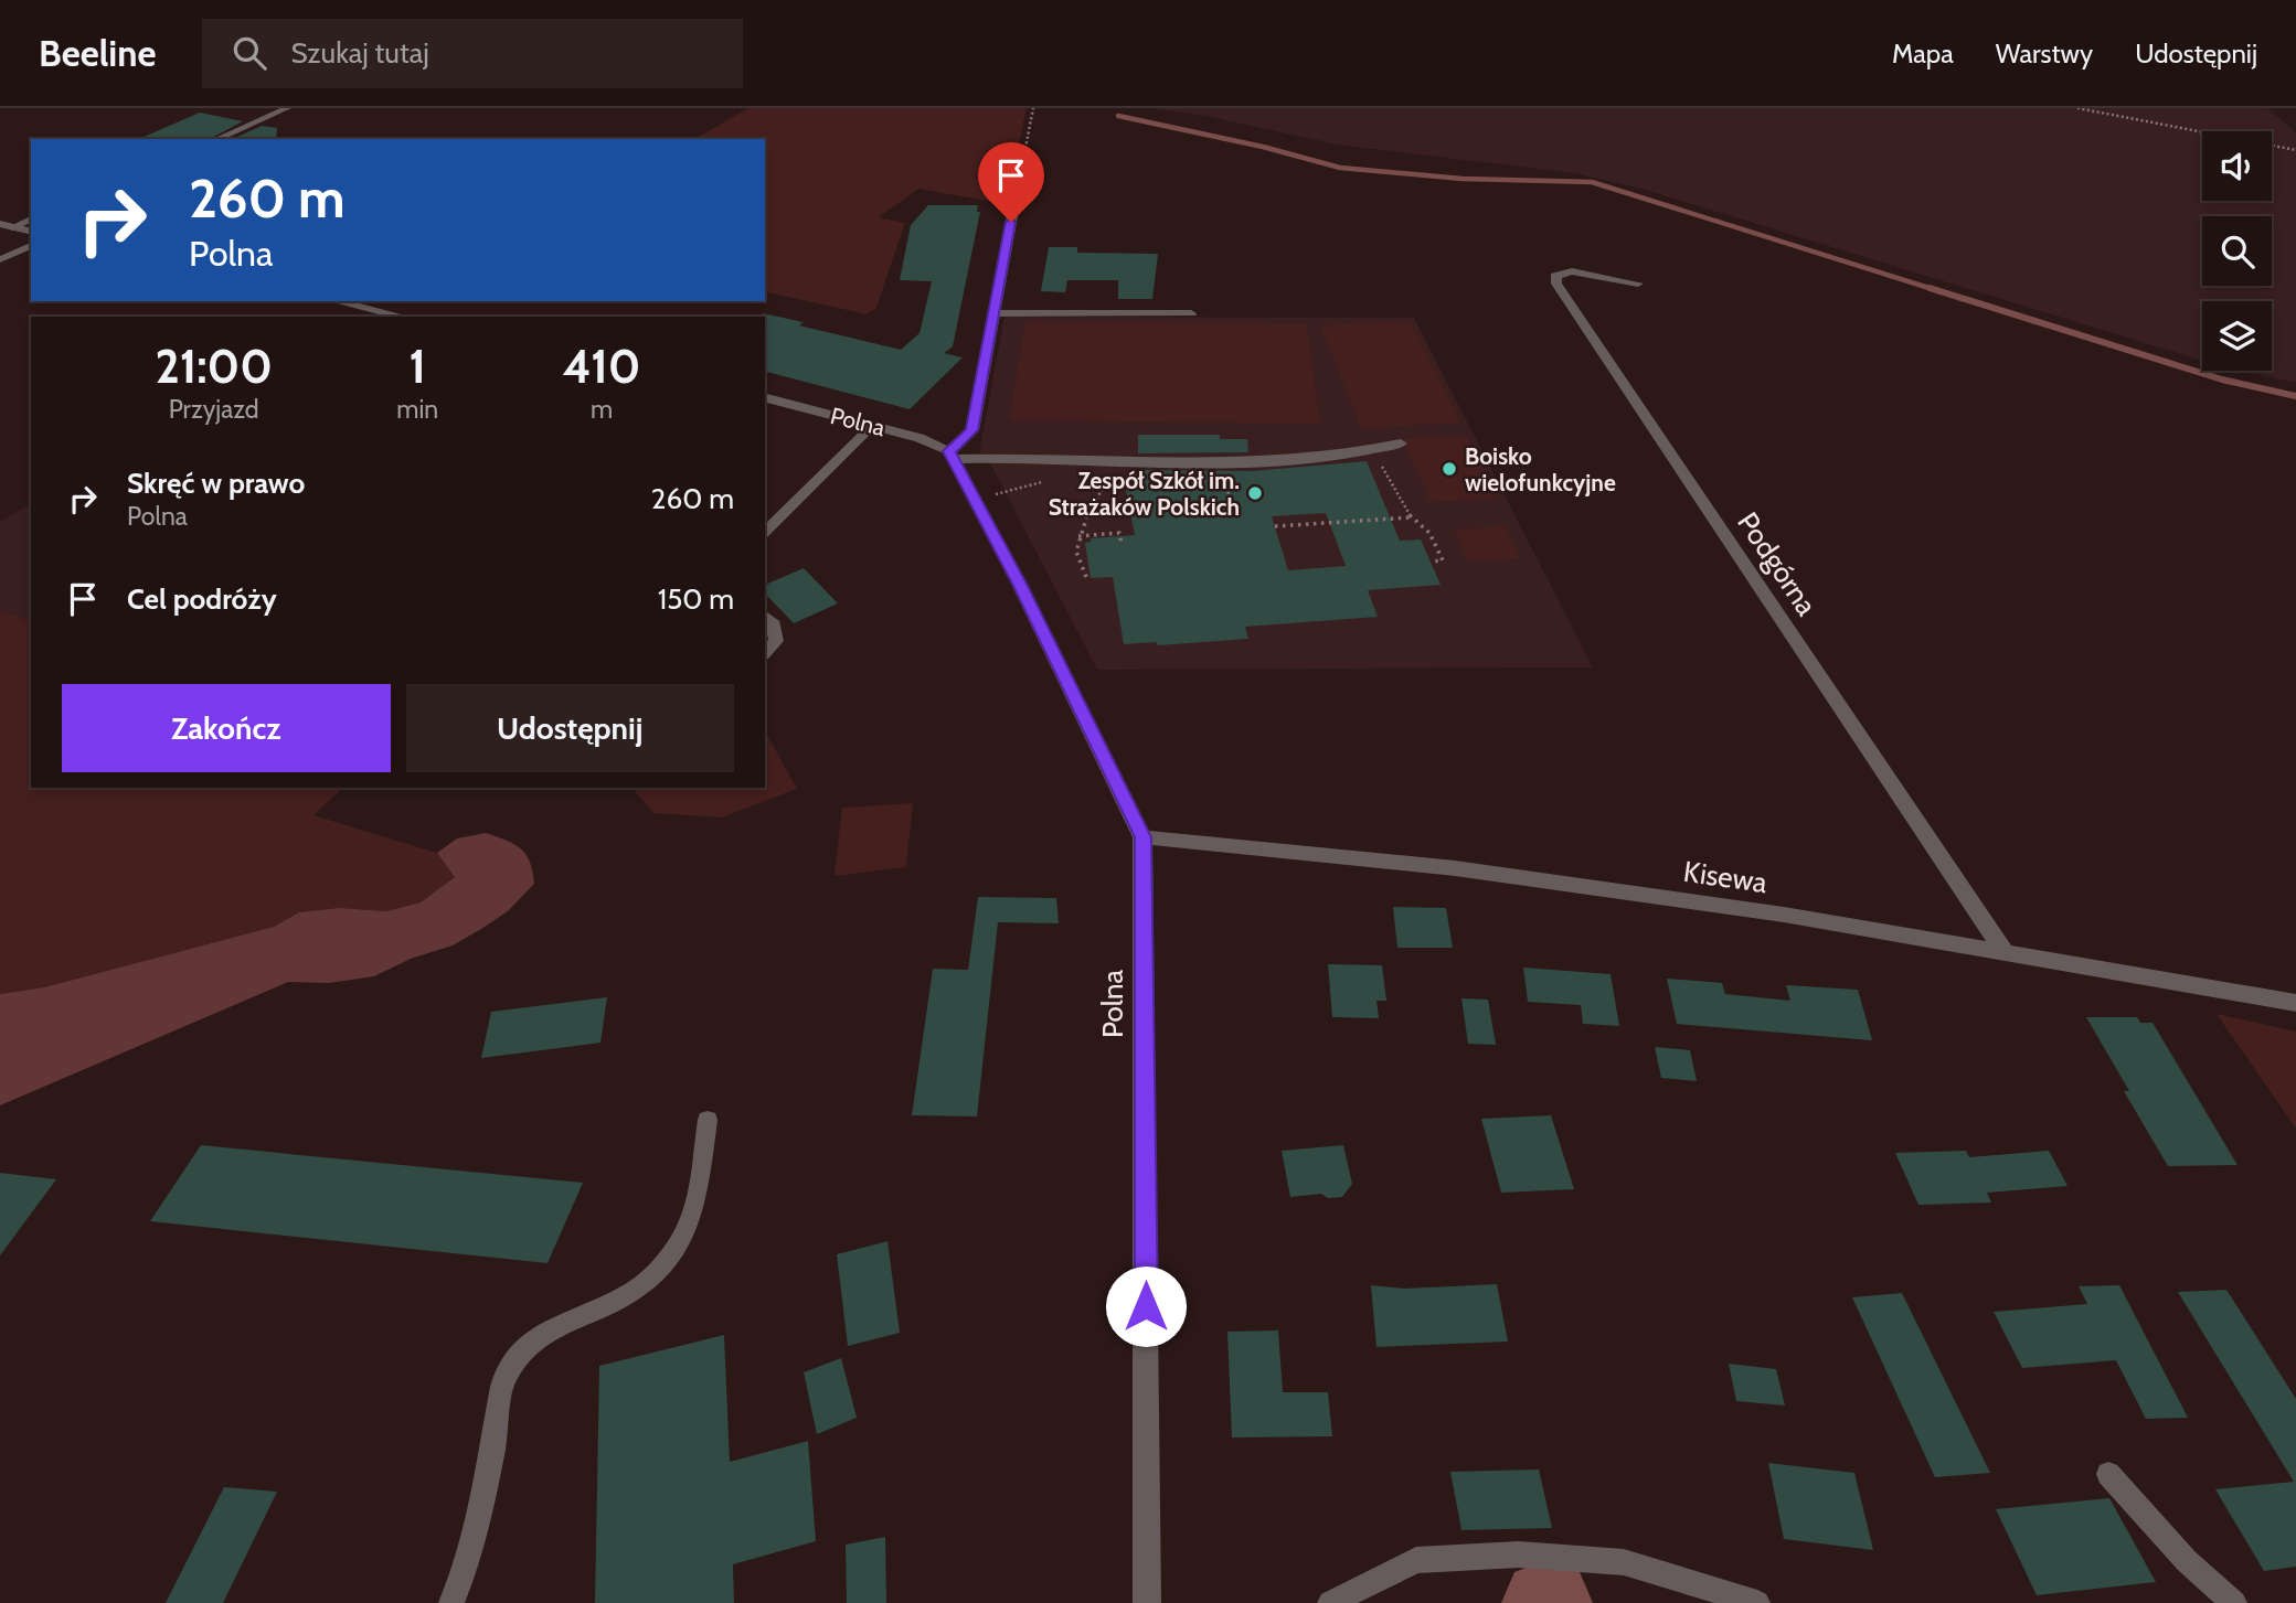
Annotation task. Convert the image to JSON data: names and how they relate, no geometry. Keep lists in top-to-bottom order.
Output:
{
  "streets": {
    "street": ["Polna", "Podgórna", "Kisewa"]
  },
  "crossings": [
    ["Polna", "Kisewa"],
    ["Podgórna", "Kisewa"]
  ],
  "places": ["Boisko wielofunkcyjne", "Zespół Szkół im. Strażaków Polskich"],
  "page": {
    "header": "Beeline",
    "search": "Szukaj tutaj",
    "nav": ["Mapa", "Warstwy", "Udostępnij"],
    "turn": ["260 m", "Polna"],
    "eta": [
      "21:00",
      "Przyjazd",
      "1",
      "min",
      "410",
      "m"
    ],
    "list": [
      {
        "name": "Skręć w prawo",
        "note": "Polna",
        "value": "260 m"
      },
      {
        "name": "Cel podróży",
        "value": "150 m"
      }
    ],
    "buttons": ["Zakończ", "Udostępnij"]
  }
}
